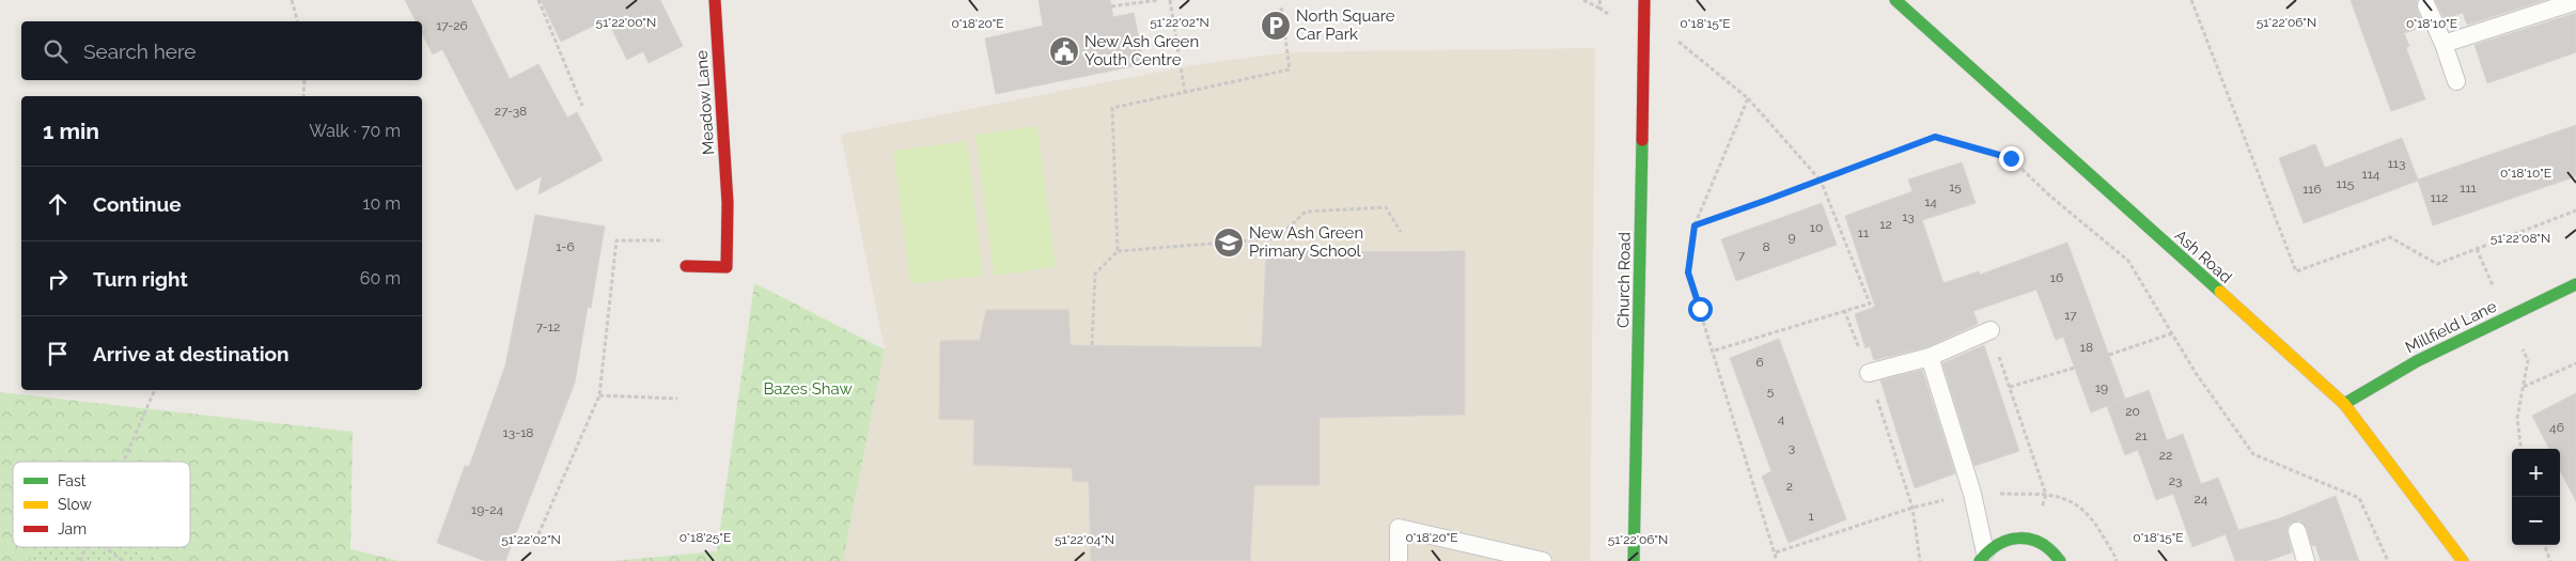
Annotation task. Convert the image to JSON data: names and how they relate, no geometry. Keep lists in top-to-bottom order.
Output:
{
  "streets": {
    "street": [
      "Meadow Lane",
      "Ash Road",
      "Church Road",
      "Millfield Lane"
    ]
  },
  "crossings": [
    ["Ash Road", "Millfield Lane"]
  ],
  "parks": ["Bazes Shaw"],
  "places": {
    "parking": ["North Square Car Park"],
    "public building": ["New Ash Green Youth Centre"],
    "school or university": ["New Ash Green Primary School"]
  },
  "house_numbers": [
    "17-26",
    "27-38",
    "113",
    "114",
    "115",
    "15",
    "111",
    "116",
    "112",
    "14",
    "13",
    "12",
    "10",
    "11",
    "9",
    "1-6",
    "8",
    "7",
    "16",
    "17",
    "7-12",
    "18",
    "6",
    "19",
    "5",
    "20",
    "4",
    "46",
    "13-18",
    "21",
    "3",
    "22",
    "23",
    "2",
    "24",
    "19-24",
    "1"
  ],
  "legend": ["Fast", "Slow", "Jam"],
  "page": {
    "search": "Search here",
    "heading": ["1 min", "Walk · 70 m"],
    "list": [
      ["Continue", "10 m"],
      ["Turn right", "60 m"],
      "Arrive at destination"
    ],
    "map_buttons": ["+", "−"]
  },
  "coordinates": [
    "51°22'06\"N",
    "51°22'00\"N",
    "51°22'02\"N",
    "0°18'20\"E",
    "0°18'15\"E",
    "0°18'10\"E",
    "51°22'08\"N",
    "0°18'25\"E",
    "51°22'04\"N"
  ]
}
